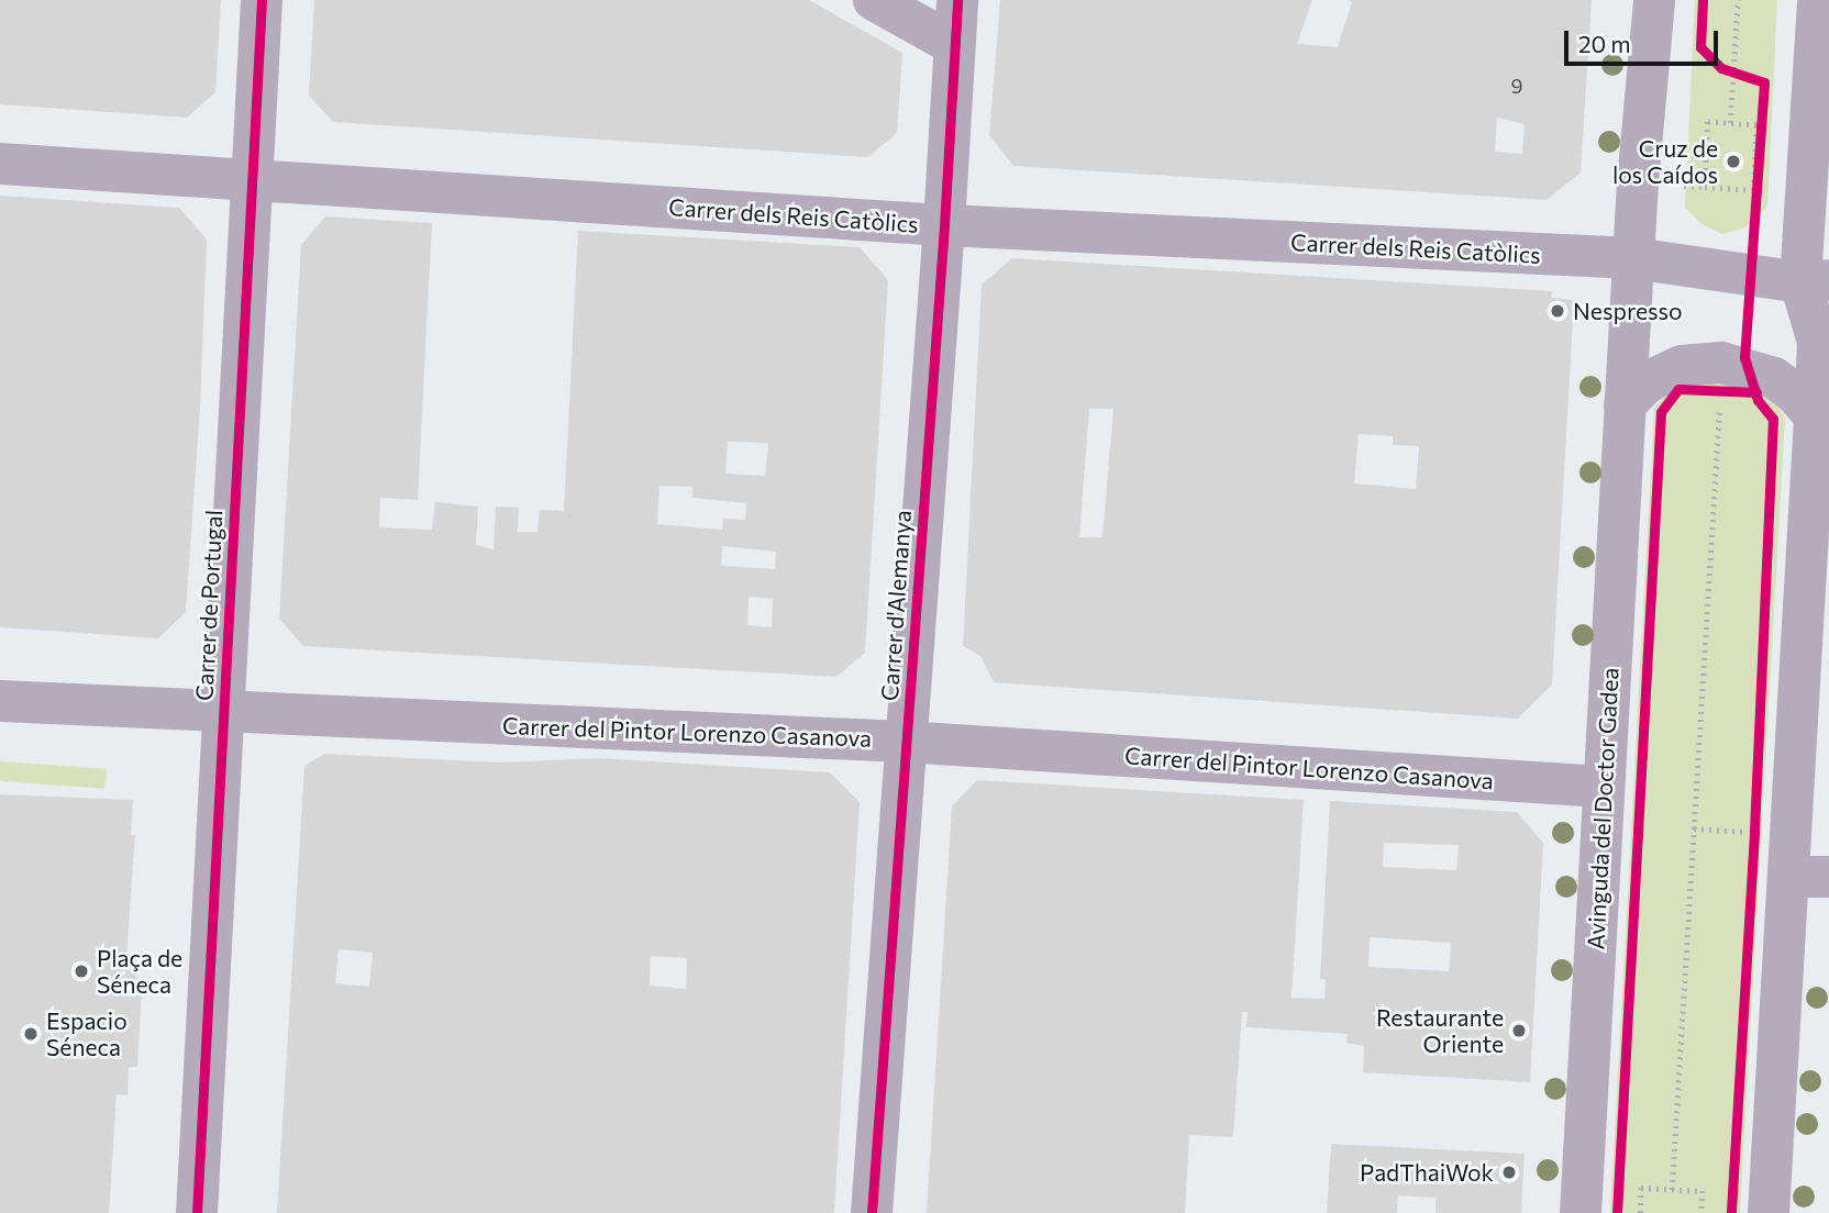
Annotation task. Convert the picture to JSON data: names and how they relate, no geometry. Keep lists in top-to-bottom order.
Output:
{
  "streets": {
    "street": [
      "Carrer dels Reis Catòlics",
      "Carrer de Portugal",
      "Carrer d'Alemanya",
      "Carrer del Pintor Lorenzo Casanova",
      "Avinguda del Doctor Gadea"
    ]
  },
  "crossings": [
    ["Carrer dels Reis Catòlics", "Carrer de Portugal"],
    ["Carrer dels Reis Catòlics", "Carrer d'Alemanya"],
    ["Carrer dels Reis Catòlics", "Avinguda del Doctor Gadea"],
    ["Carrer de Portugal", "Carrer del Pintor Lorenzo Casanova"],
    ["Carrer d'Alemanya", "Carrer del Pintor Lorenzo Casanova"],
    ["Carrer del Pintor Lorenzo Casanova", "Avinguda del Doctor Gadea"]
  ],
  "places": [
    "Cruz de los Caídos",
    "Nespresso",
    "Plaça de Séneca",
    "Restaurante Oriente",
    "Espacio Séneca",
    "PadThaiWok"
  ],
  "house_numbers": ["9"],
  "scale_bar": "20 m"
}
